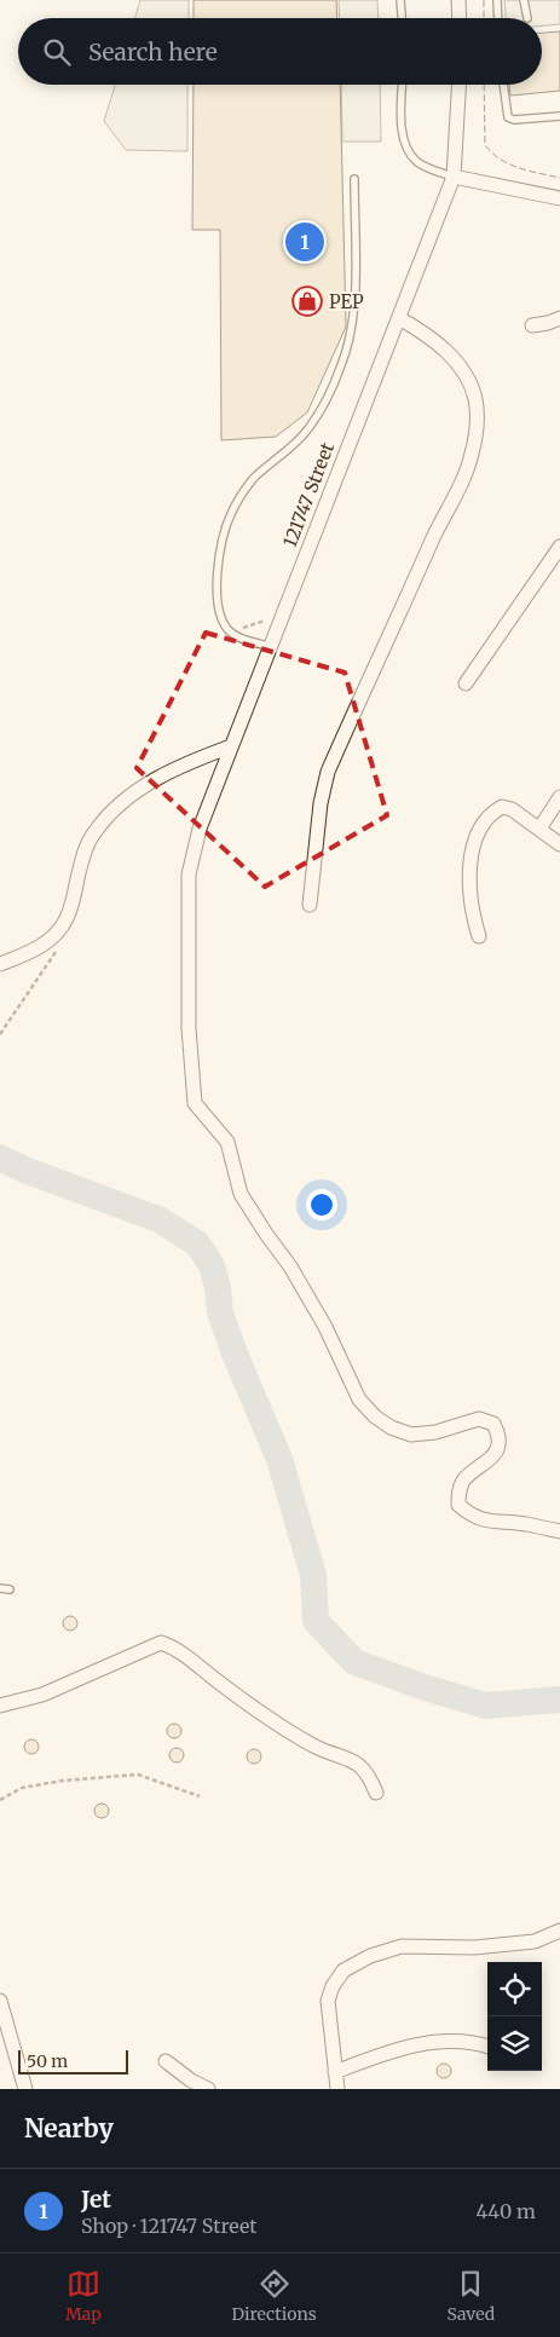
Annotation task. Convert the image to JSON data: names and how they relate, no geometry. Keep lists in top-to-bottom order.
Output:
{
  "streets": {
    "street": ["121747 Street"]
  },
  "places": {
    "shop": ["PEP"]
  },
  "scale_bar": "50 m",
  "page": {
    "search": "Search here",
    "pins": "1",
    "scale": "50 m",
    "heading": "Nearby",
    "list": [
      {
        "mark": "1",
        "name": "Jet",
        "note": "Shop · 121747 Street",
        "value": "440 m"
      }
    ],
    "nav": ["Map", "Directions", "Saved"]
  }
}
